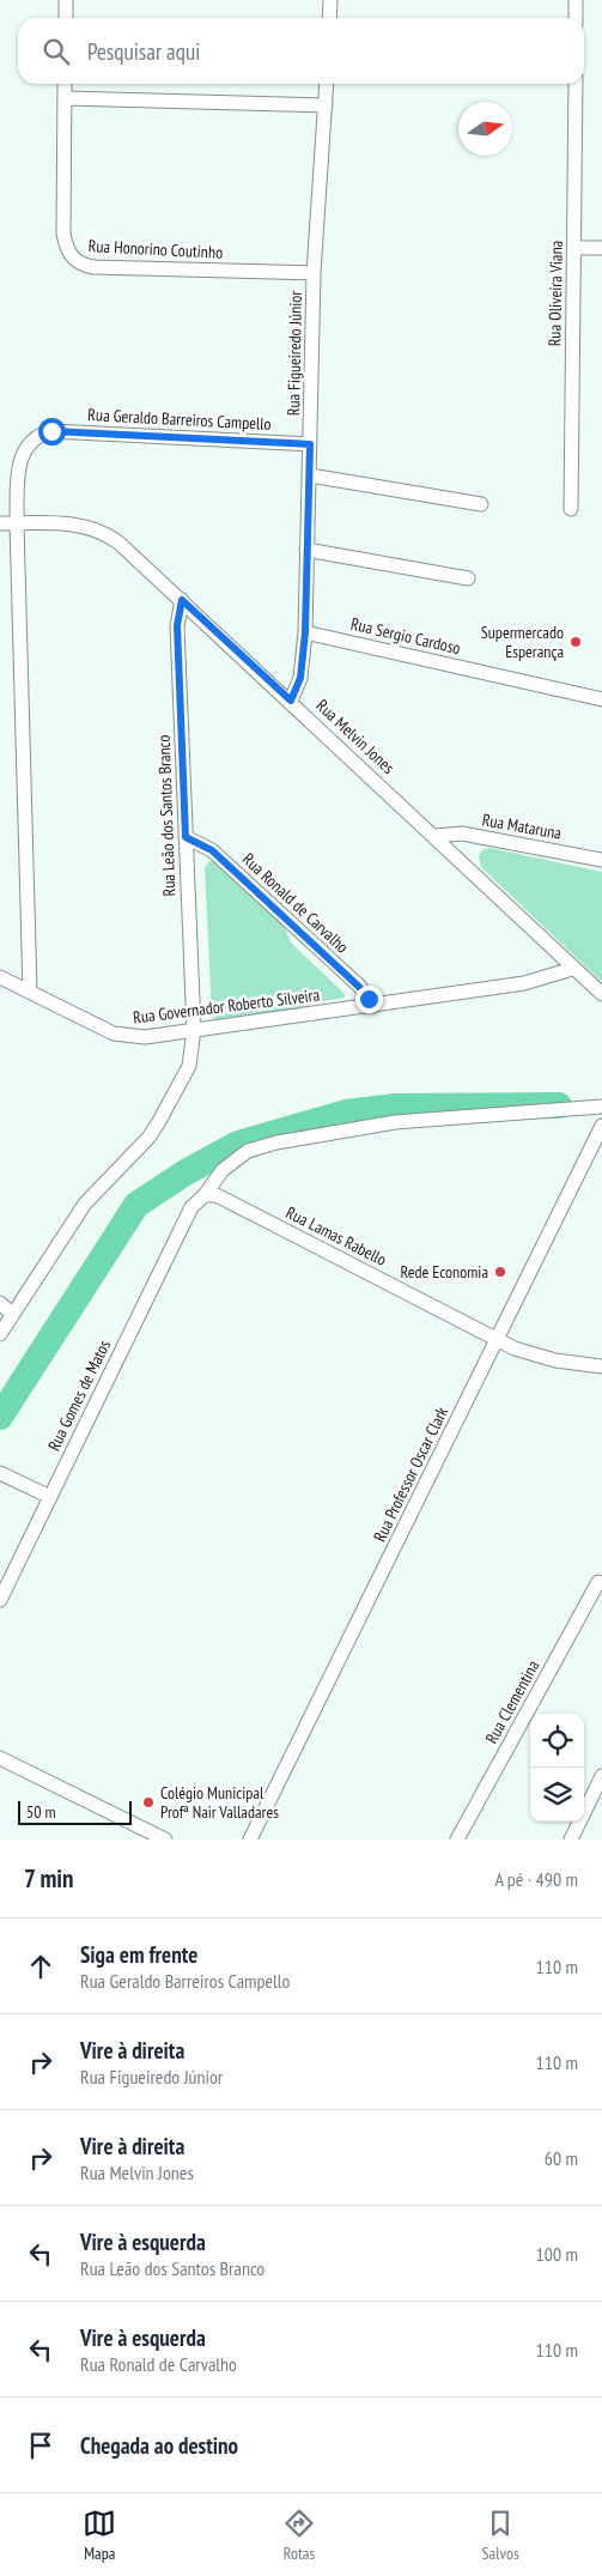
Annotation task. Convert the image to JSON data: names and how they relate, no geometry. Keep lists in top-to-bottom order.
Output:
{
  "streets": {
    "street": [
      "Rua Honorino Coutinho",
      "Rua Oliveira Viana",
      "Rua Figueiredo Júnior",
      "Rua Geraldo Barreiros Campello",
      "Rua Sergio Cardoso",
      "Rua Melvin Jones",
      "Rua Leão dos Santos Branco",
      "Rua Mataruna",
      "Rua Ronald de Carvalho",
      "Rua Governador Roberto Silveira",
      "Rua Lamas Rabello",
      "Rua Gomes de Matos",
      "Rua Professor Oscar Clark",
      "Rua Clementina"
    ]
  },
  "crossings": [
    ["Rua Honorino Coutinho", "Rua Figueiredo Júnior"],
    ["Rua Figueiredo Júnior", "Rua Geraldo Barreiros Campello"],
    ["Rua Figueiredo Júnior", "Rua Sergio Cardoso"],
    ["Rua Figueiredo Júnior", "Rua Melvin Jones"],
    ["Rua Geraldo Barreiros Campello", "Rua Melvin Jones"],
    ["Rua Geraldo Barreiros Campello", "Rua Governador Roberto Silveira"],
    ["Rua Melvin Jones", "Rua Leão dos Santos Branco"],
    ["Rua Melvin Jones", "Rua Mataruna"],
    ["Rua Melvin Jones", "Rua Governador Roberto Silveira"],
    ["Rua Leão dos Santos Branco", "Rua Ronald de Carvalho"],
    ["Rua Leão dos Santos Branco", "Rua Governador Roberto Silveira"],
    ["Rua Ronald de Carvalho", "Rua Governador Roberto Silveira"],
    ["Rua Lamas Rabello", "Rua Gomes de Matos"],
    ["Rua Lamas Rabello", "Rua Professor Oscar Clark"]
  ],
  "places": ["Supermercado Esperança", "Rede Economia", "Colégio Municipal Profª Nair Valladares"],
  "scale_bar": "50 m",
  "north": "right",
  "page": {
    "search": "Pesquisar aqui",
    "scale": "50 m",
    "heading": ["7 min", "A pé · 490 m"],
    "list": [
      ["Siga em frente", "Rua Geraldo Barreiros Campello", "110 m"],
      ["Vire à direita", "Rua Figueiredo Júnior", "110 m"],
      ["Vire à direita", "Rua Melvin Jones", "60 m"],
      ["Vire à esquerda", "Rua Leão dos Santos Branco", "100 m"],
      ["Vire à esquerda", "Rua Ronald de Carvalho", "110 m"],
      "Chegada ao destino"
    ],
    "nav": ["Mapa", "Rotas", "Salvos"]
  }
}
